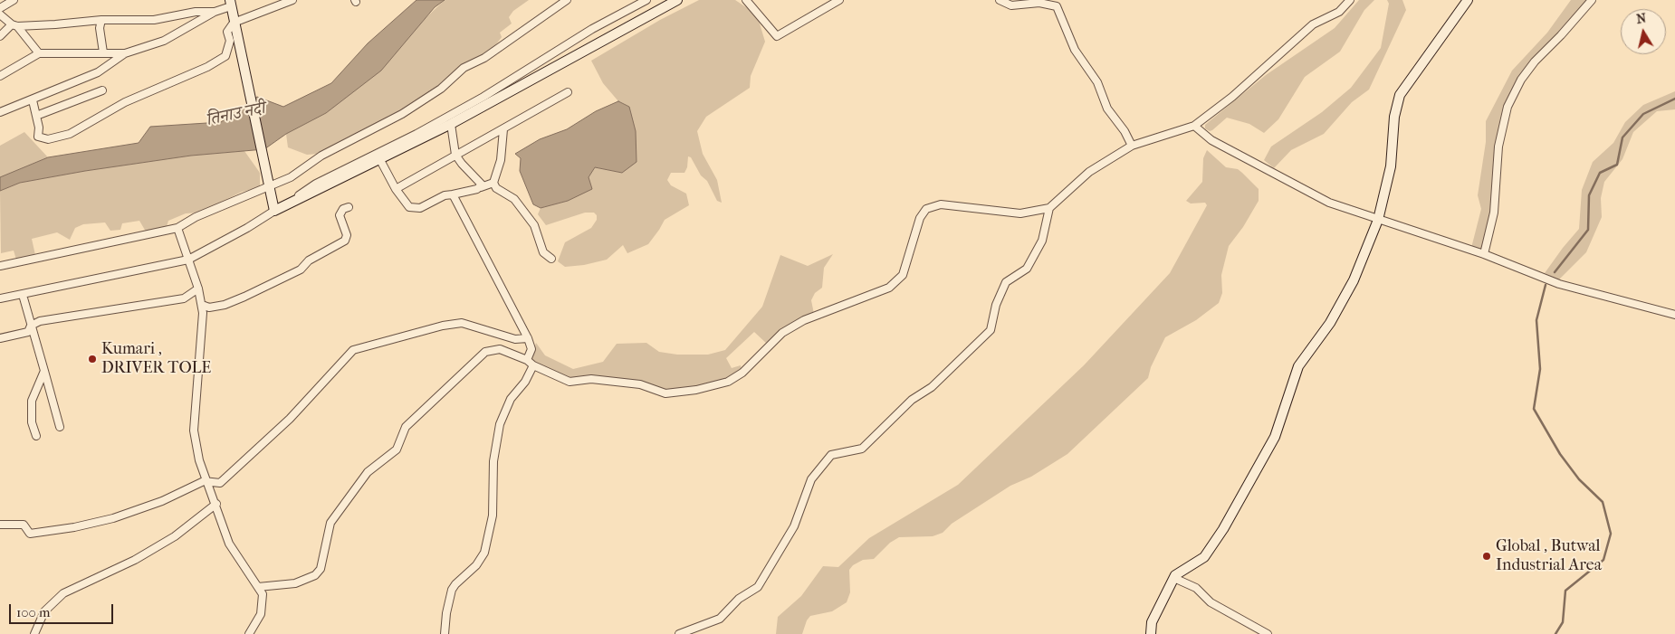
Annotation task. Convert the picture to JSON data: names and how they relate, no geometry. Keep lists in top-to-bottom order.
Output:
{
  "water": ["तिनाउ नदी"],
  "places": ["Kumari , DRIVER TOLE", "Global , Butwal Industrial Area"],
  "scale_bar": "100 m",
  "north": "top"
}
